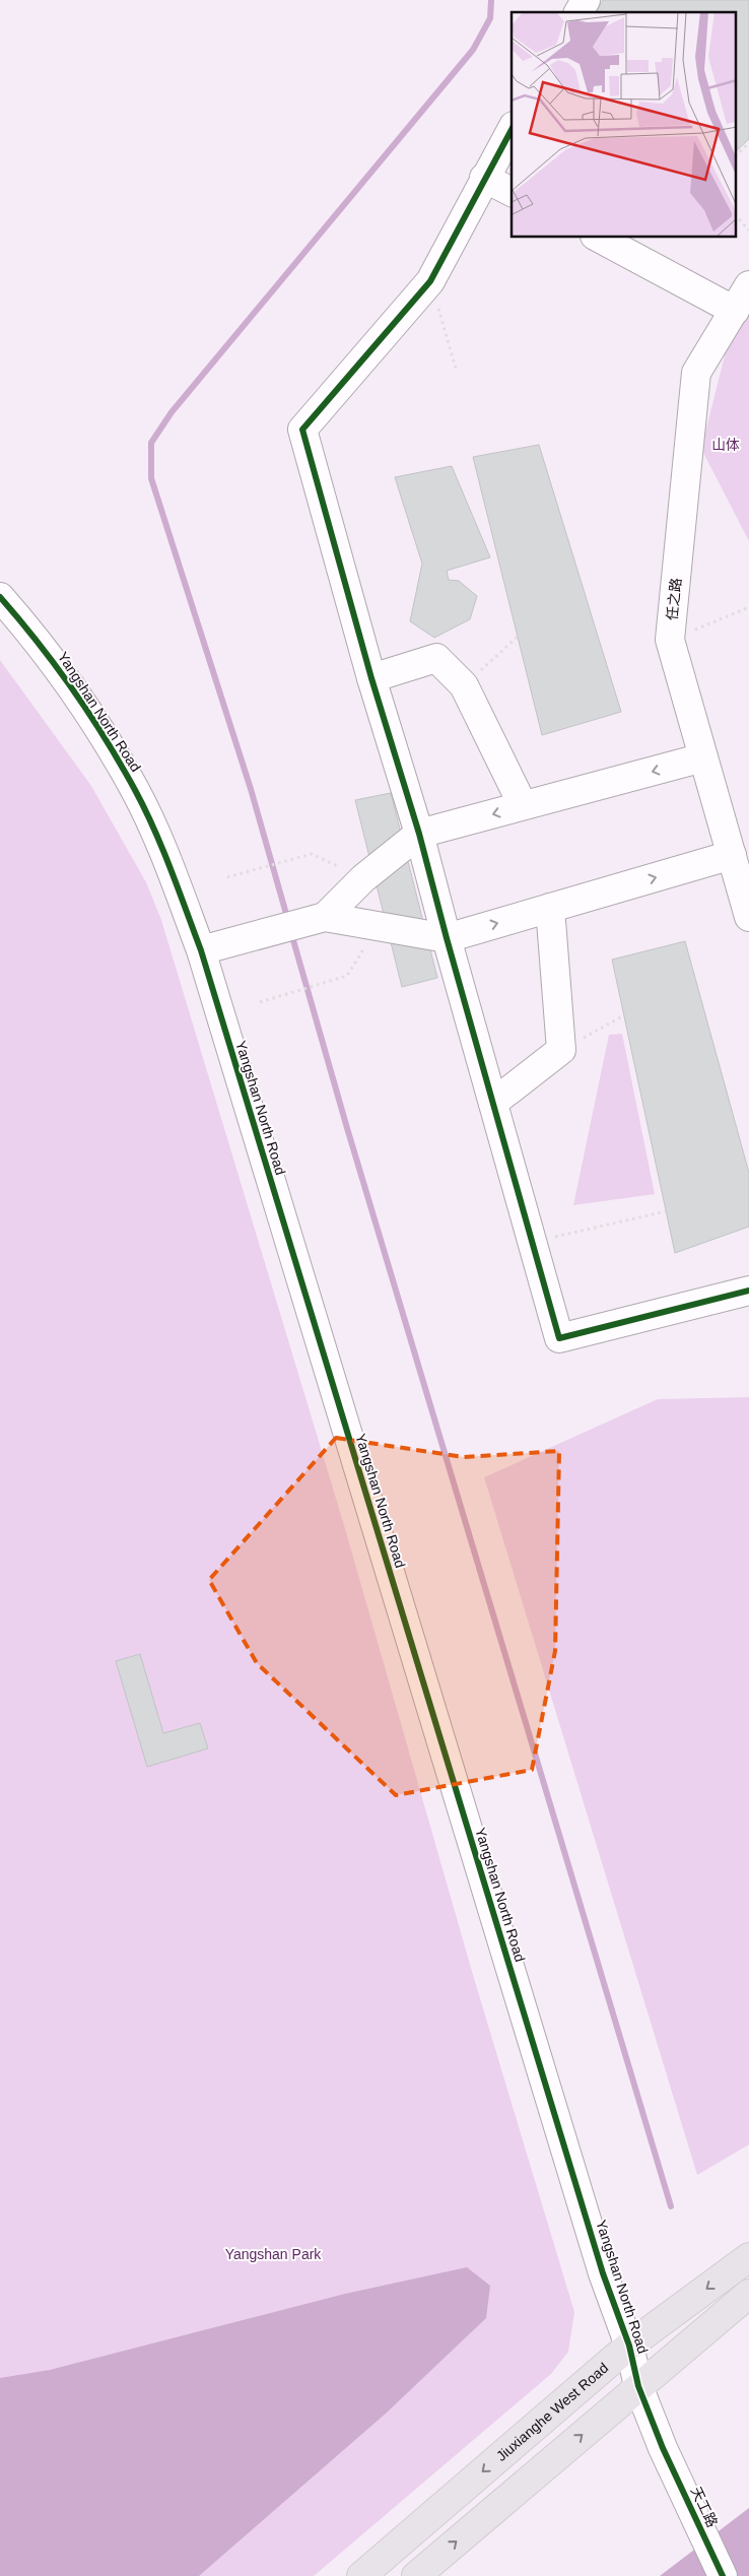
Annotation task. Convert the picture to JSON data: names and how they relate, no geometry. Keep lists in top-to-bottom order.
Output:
{
  "streets": {
    "main road": ["Jiuxianghe West Road"],
    "street": ["任之路", "Yangshan North Road", "天工路"]
  },
  "crossings": [
    ["Yangshan North Road", "Jiuxianghe West Road"],
    ["Yangshan North Road", "天工路"]
  ],
  "parks": ["山体", "Yangshan Park"]
}
